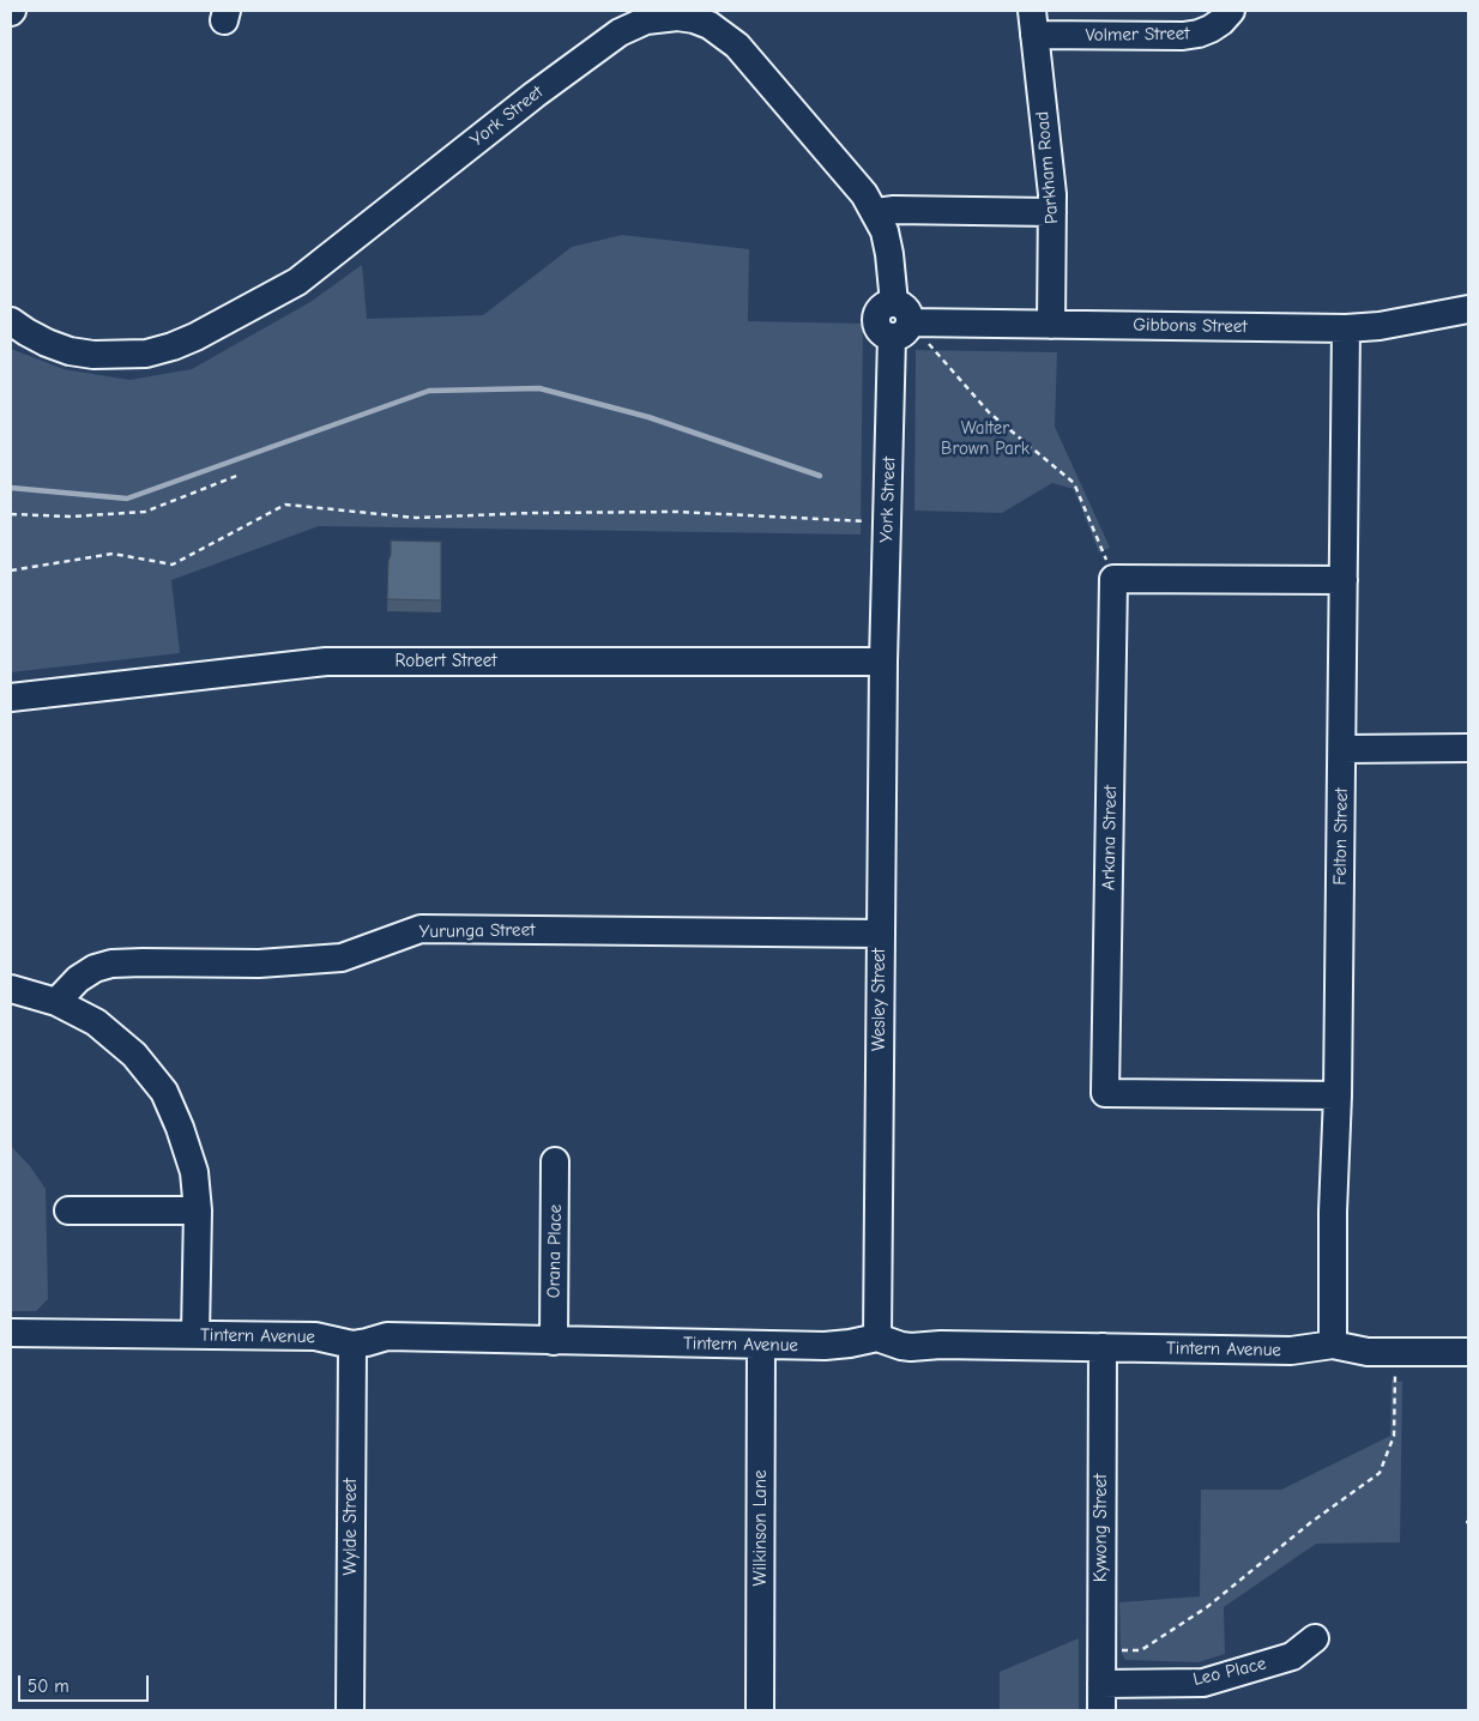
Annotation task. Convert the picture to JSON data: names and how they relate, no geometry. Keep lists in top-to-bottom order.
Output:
{
  "streets": {
    "street": [
      "Volmer Street",
      "York Street",
      "Parkham Road",
      "Gibbons Street",
      "Robert Street",
      "Felton Street",
      "Arkana Street",
      "Yurunga Street",
      "Wesley Street",
      "Orana Place",
      "Tintern Avenue",
      "Wylde Street",
      "Wilkinson Lane",
      "Kywong Street",
      "Leo Place"
    ]
  },
  "crossings": [
    ["Volmer Street", "Parkham Road"],
    ["York Street", "Gibbons Street"],
    ["York Street", "Robert Street"],
    ["York Street", "Wesley Street"],
    ["Parkham Road", "Gibbons Street"],
    ["Gibbons Street", "Felton Street"],
    ["Robert Street", "Wesley Street"],
    ["Felton Street", "Arkana Street"],
    ["Felton Street", "Tintern Avenue"],
    ["Yurunga Street", "Wesley Street"],
    ["Wesley Street", "Tintern Avenue"],
    ["Orana Place", "Tintern Avenue"],
    ["Tintern Avenue", "Wylde Street"],
    ["Tintern Avenue", "Wilkinson Lane"],
    ["Tintern Avenue", "Kywong Street"],
    ["Kywong Street", "Leo Place"]
  ],
  "parks": ["Walter Brown Park"],
  "scale_bar": "50 m"
}
